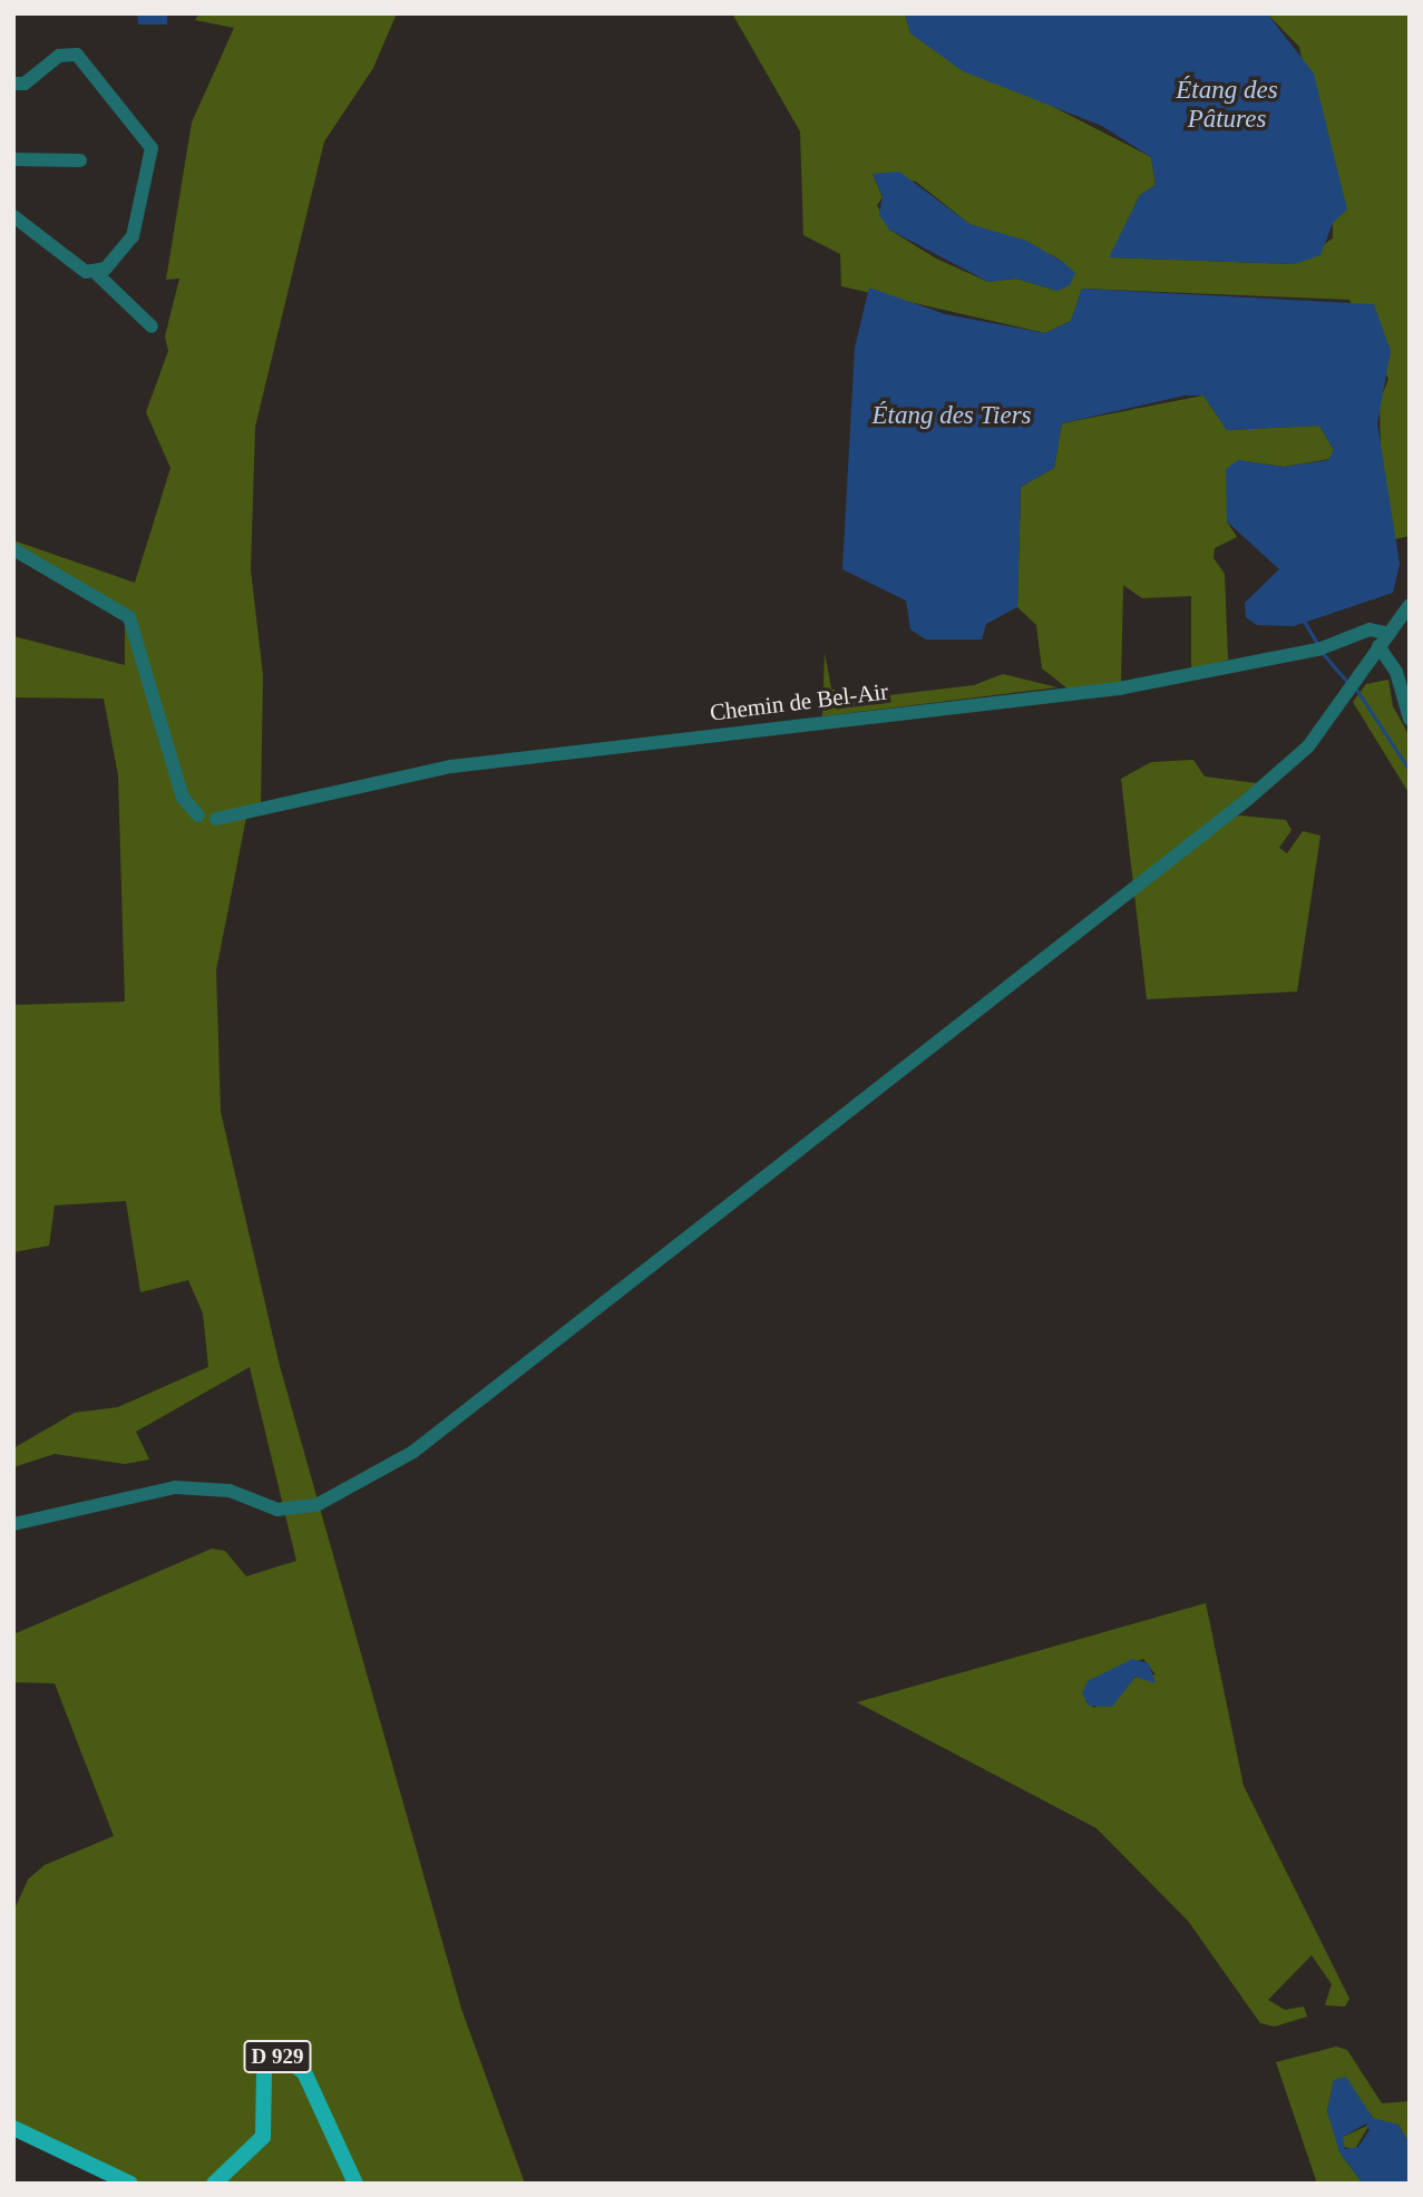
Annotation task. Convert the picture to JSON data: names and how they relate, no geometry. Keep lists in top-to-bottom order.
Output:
{
  "streets": {
    "main road": ["D 929"],
    "street": ["Chemin de Bel-Air"]
  },
  "water": ["Étang des Pâtures", "Étang des Tiers"]
}
